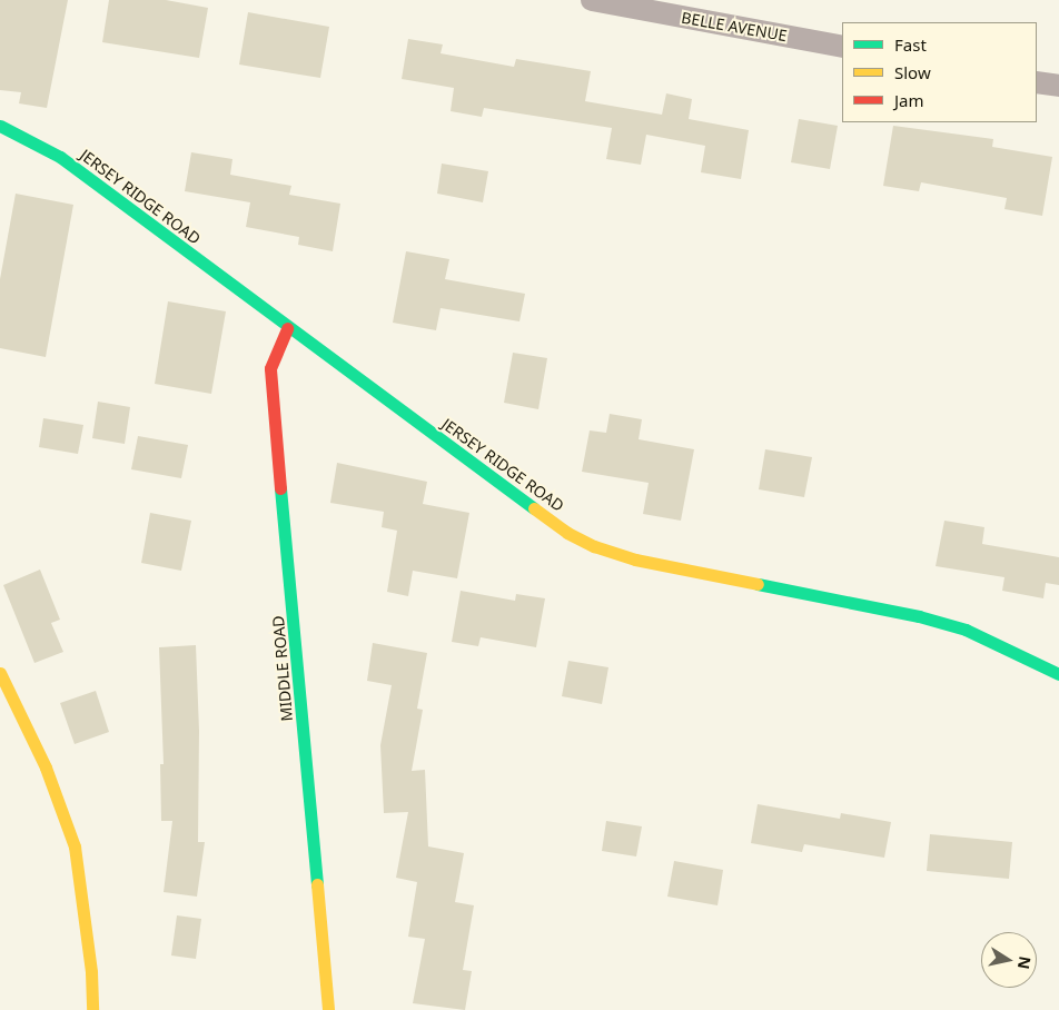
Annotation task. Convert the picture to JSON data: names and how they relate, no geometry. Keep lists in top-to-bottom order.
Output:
{
  "streets": {
    "street": ["BELLE AVENUE", "JERSEY RIDGE ROAD", "MIDDLE ROAD"]
  },
  "crossings": [
    ["JERSEY RIDGE ROAD", "MIDDLE ROAD"]
  ],
  "legend": ["Fast", "Slow", "Jam"],
  "north": "right"
}
